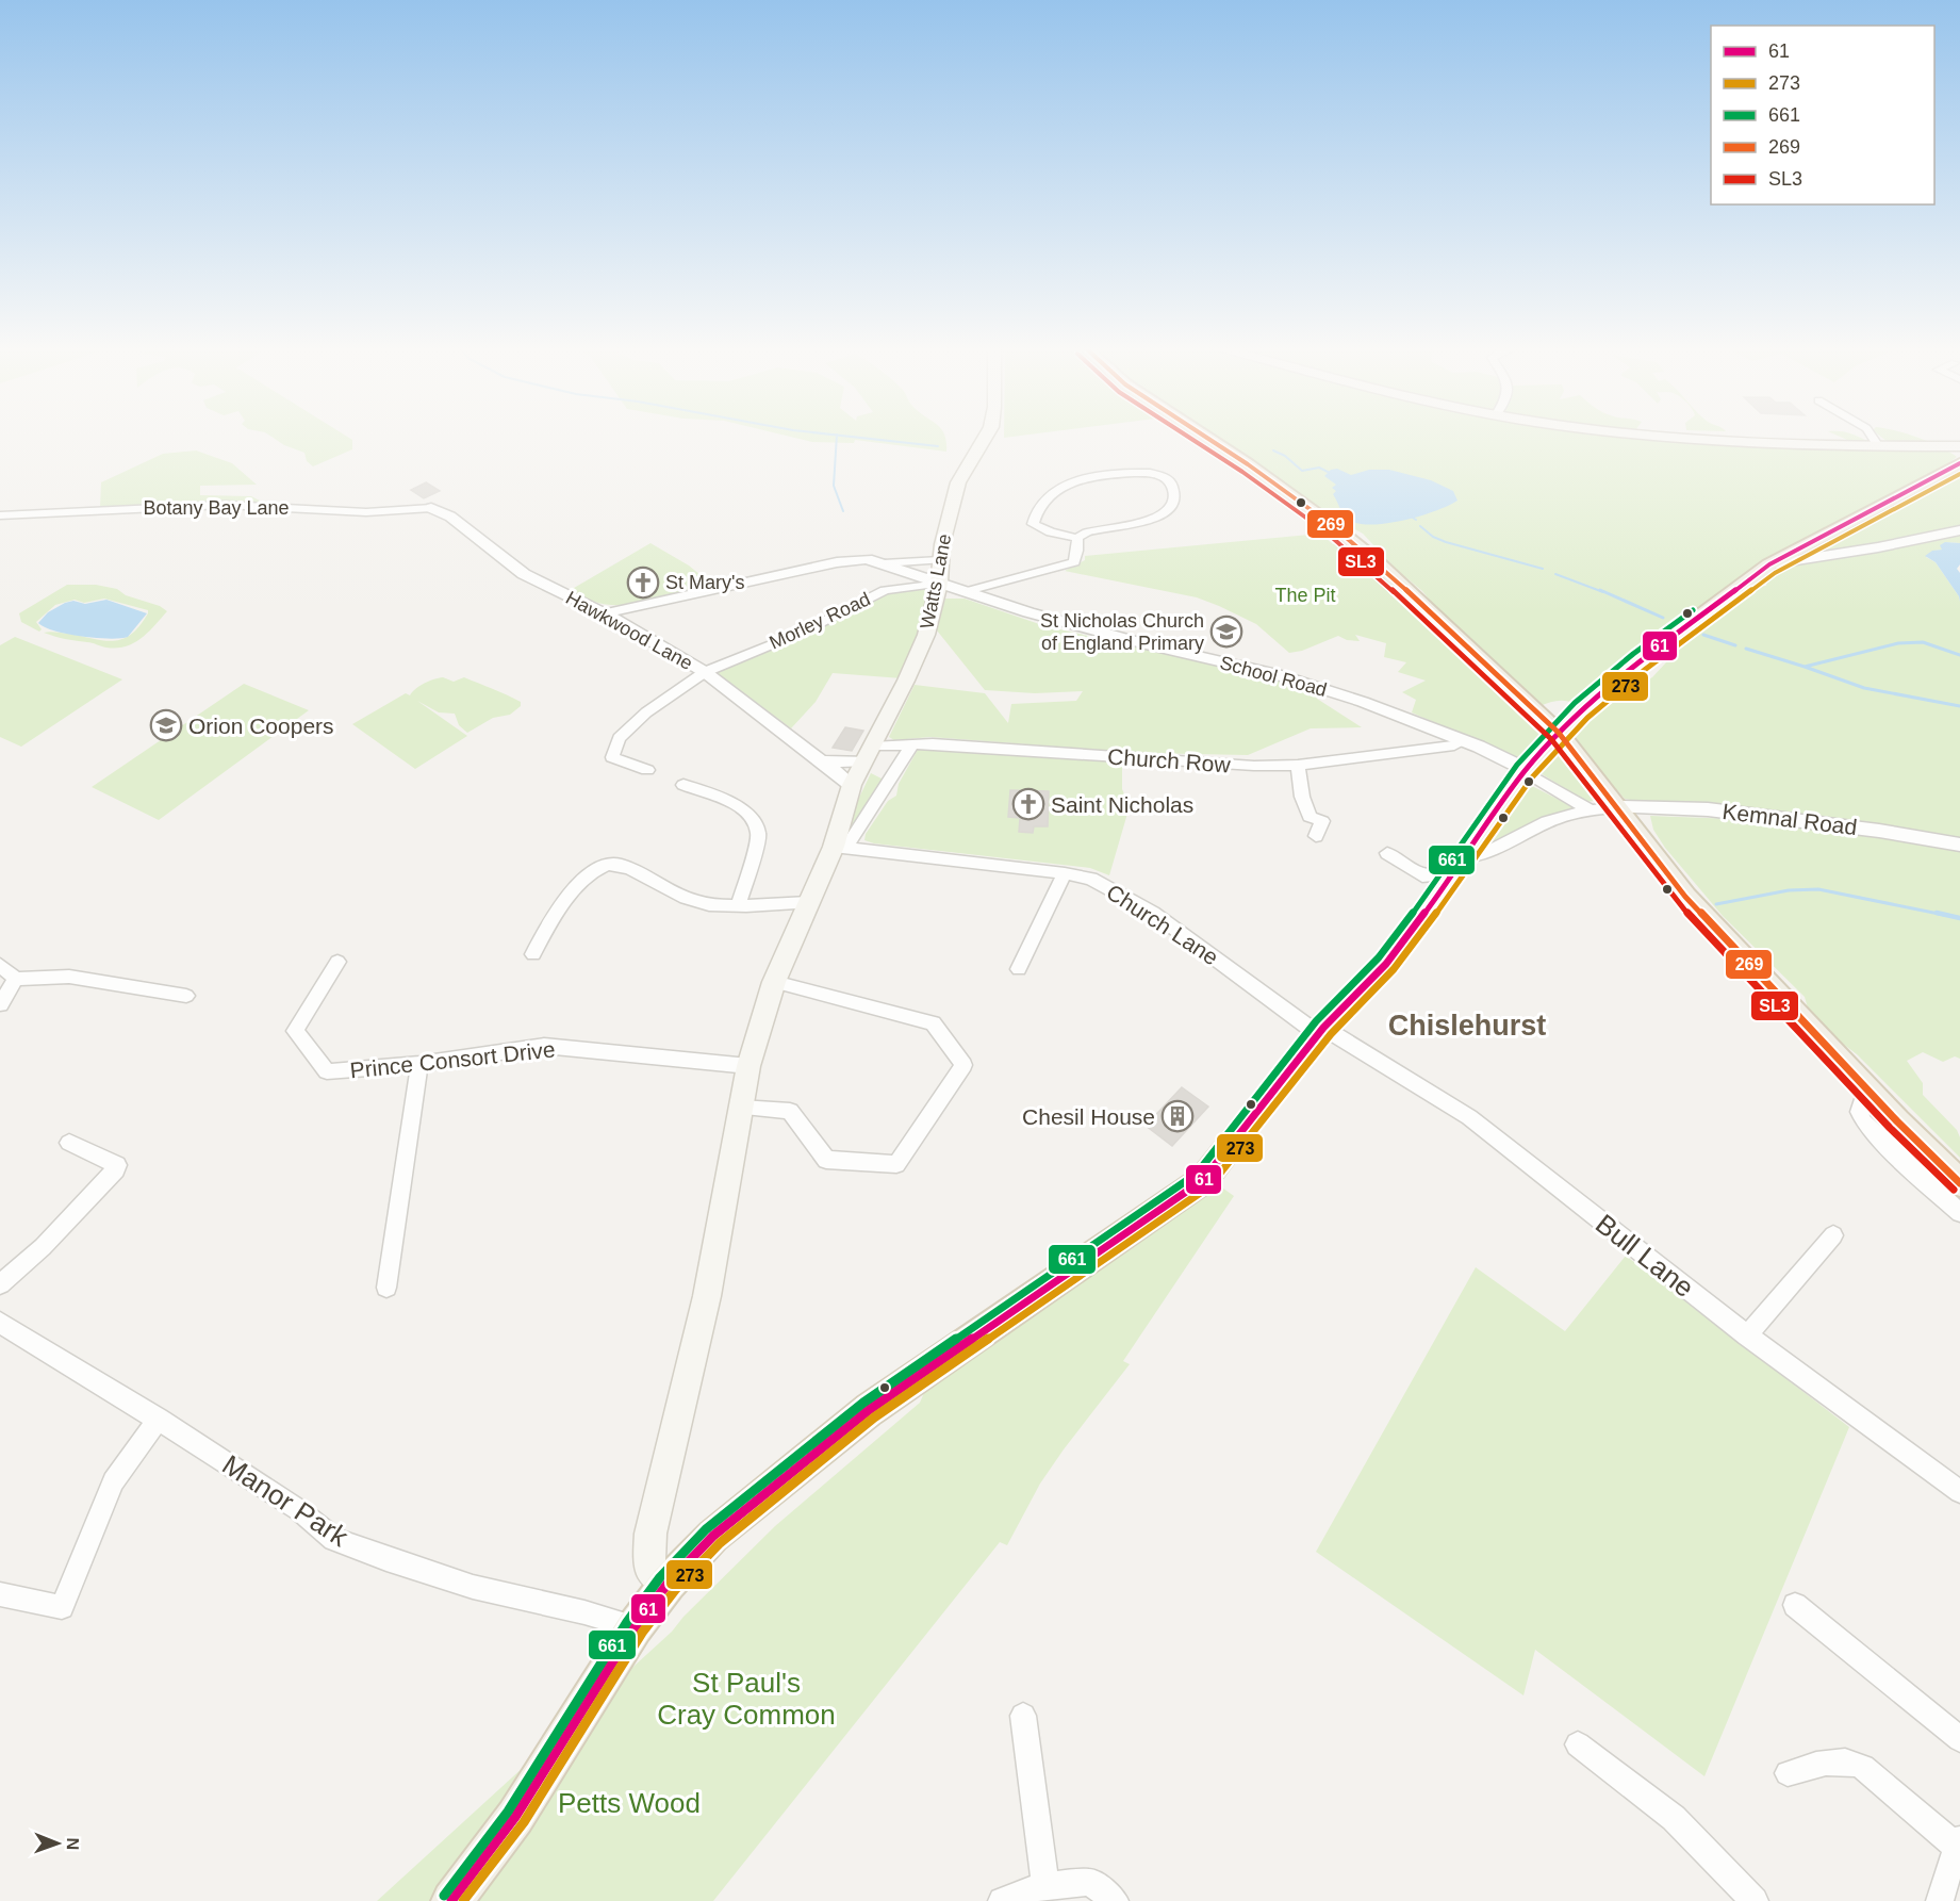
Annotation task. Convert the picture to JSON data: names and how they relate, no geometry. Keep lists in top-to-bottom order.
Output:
{
  "streets": {
    "main road": ["Watts Lane"],
    "street": [
      "Botany Bay Lane",
      "Morley Road",
      "Hawkwood Lane",
      "School Road",
      "Church Row",
      "Kemnal Road",
      "Church Lane",
      "Prince Consort Drive",
      "Bull Lane",
      "Manor Park"
    ]
  },
  "crossings": [
    ["Botany Bay Lane", "Hawkwood Lane"],
    ["Watts Lane", "Morley Road"],
    ["Watts Lane", "Hawkwood Lane"],
    ["Watts Lane", "School Road"],
    ["Watts Lane", "Church Row"],
    ["Watts Lane", "Church Lane"],
    ["Watts Lane", "Prince Consort Drive"],
    ["Morley Road", "Hawkwood Lane"],
    ["Morley Road", "School Road"],
    ["Hawkwood Lane", "School Road"],
    ["School Road", "Church Row"],
    ["Church Lane", "Bull Lane"]
  ],
  "districts": ["Chislehurst"],
  "parks": ["The Pit", "St Paul's Cray Common", "Petts Wood"],
  "places": {
    "church": ["St Mary's", "Saint Nicholas"],
    "school or university": ["St Nicholas Church of England Primary", "Orion Coopers"],
    "building": ["Chesil House"]
  },
  "lines": [
    "transit line 269",
    "transit line SL3",
    "transit line 61",
    "transit line 273",
    "transit line 661"
  ],
  "legend": [
    "61",
    "273",
    "661",
    "269",
    "SL3"
  ],
  "north": "right"
}
